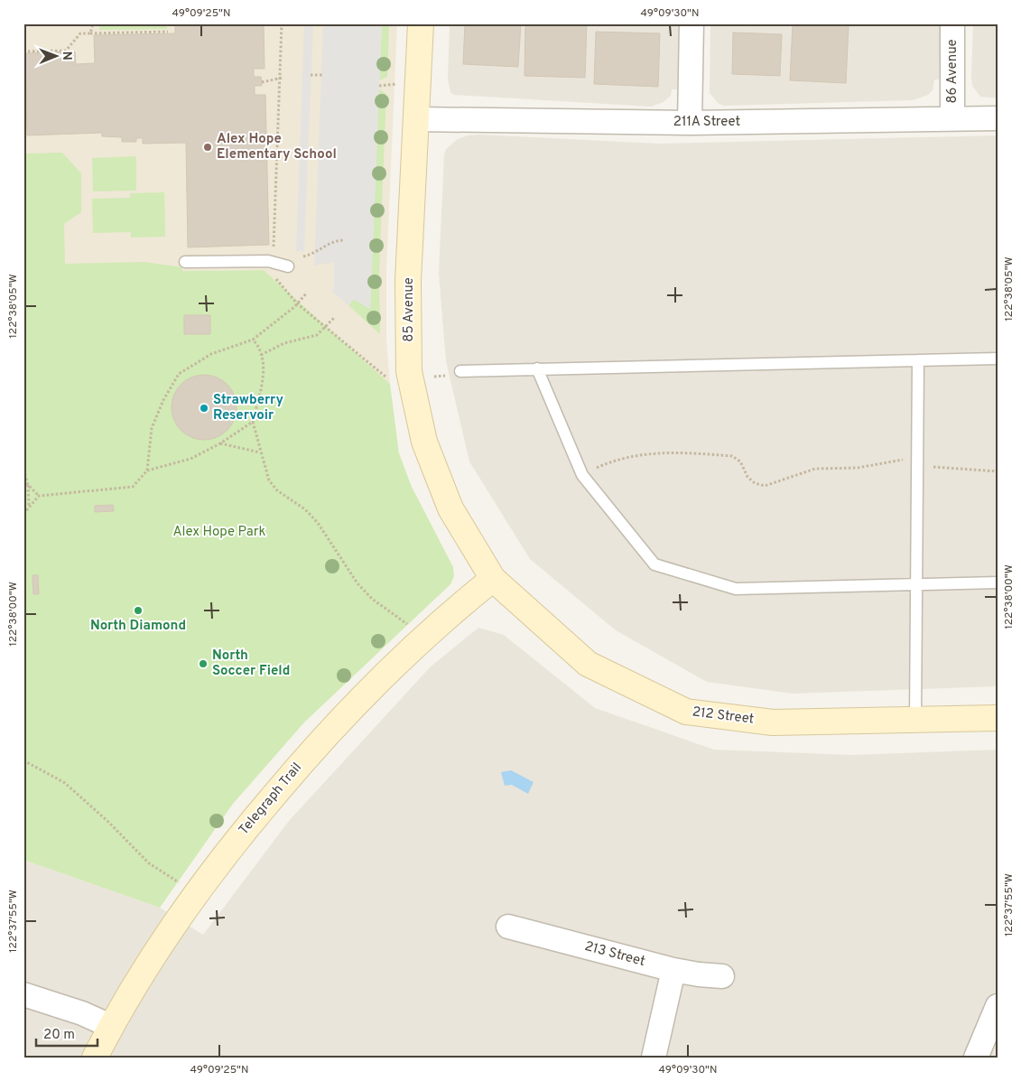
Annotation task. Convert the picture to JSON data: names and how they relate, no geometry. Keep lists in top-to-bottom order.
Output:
{
  "streets": {
    "street": [
      "86 Avenue",
      "211A Street",
      "85 Avenue",
      "212 Street",
      "Telegraph Trail",
      "213 Street"
    ]
  },
  "crossings": [
    ["86 Avenue", "211A Street"],
    ["211A Street", "85 Avenue"],
    ["85 Avenue", "212 Street"],
    ["85 Avenue", "Telegraph Trail"],
    ["212 Street", "Telegraph Trail"]
  ],
  "parks": ["Alex Hope Park"],
  "places": [
    "Alex Hope Elementary School",
    "Strawberry Reservoir",
    "North Diamond",
    "North Soccer Field"
  ],
  "scale_bar": "20 m",
  "north": "right",
  "coordinates": [
    "49°09'25\"N",
    "49°09'30\"N",
    "122°38'05\"W",
    "122°38'00\"W",
    "122°37'55\"W"
  ]
}
